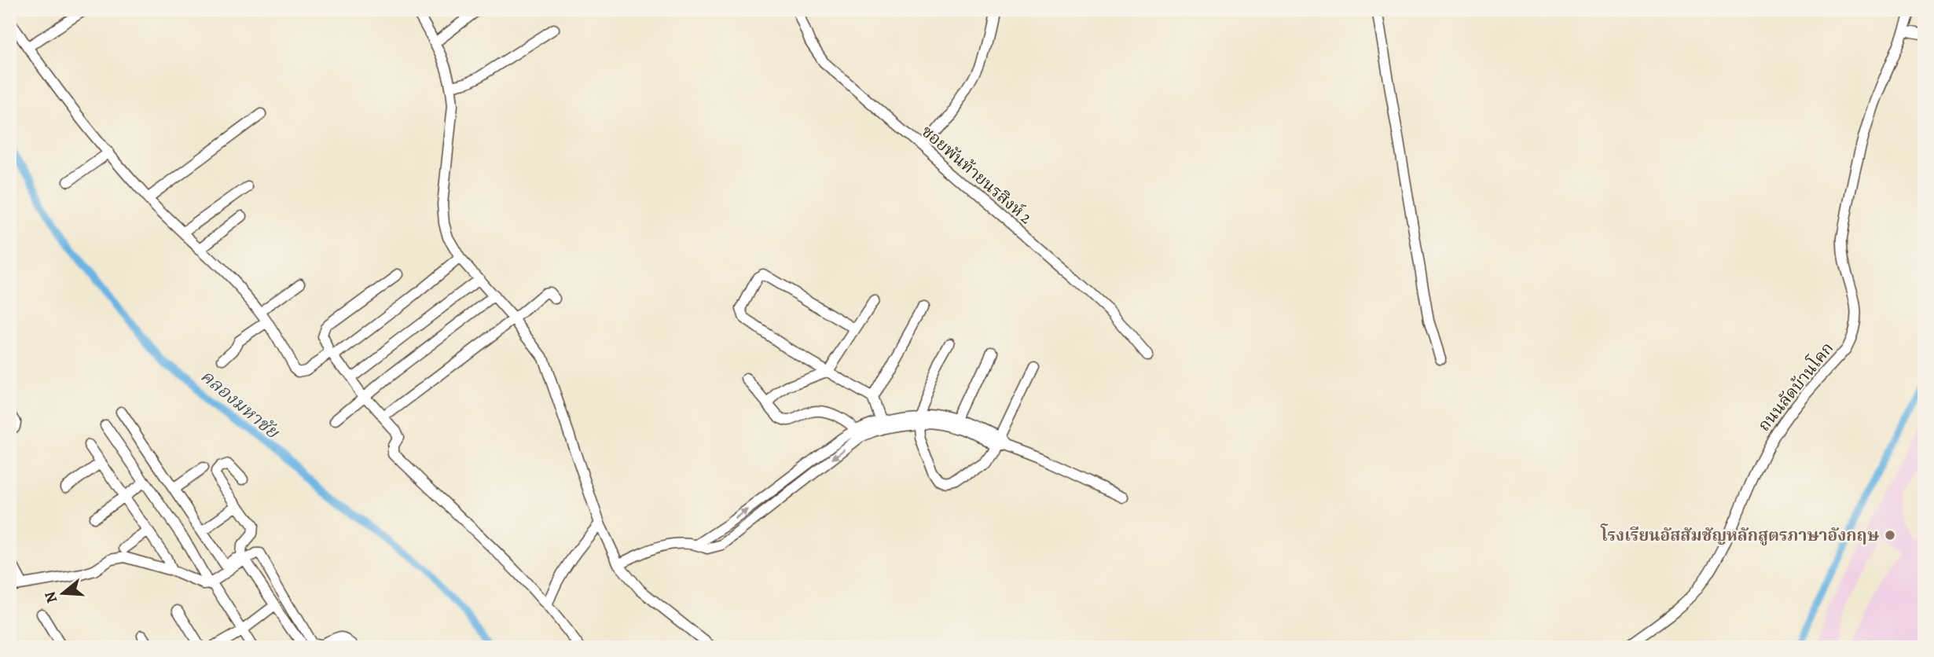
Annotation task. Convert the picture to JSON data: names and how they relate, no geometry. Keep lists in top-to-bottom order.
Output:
{
  "streets": {
    "street": ["ซอยพันท้ายนรสิงห์ 2", "ถนนลัดบ้านโคก"]
  },
  "water": ["คลองมหาชัย"],
  "places": ["โรงเรียนอัสสัมชัญหลักสูตรภาษาอังกฤษ"],
  "north": "left"
}
